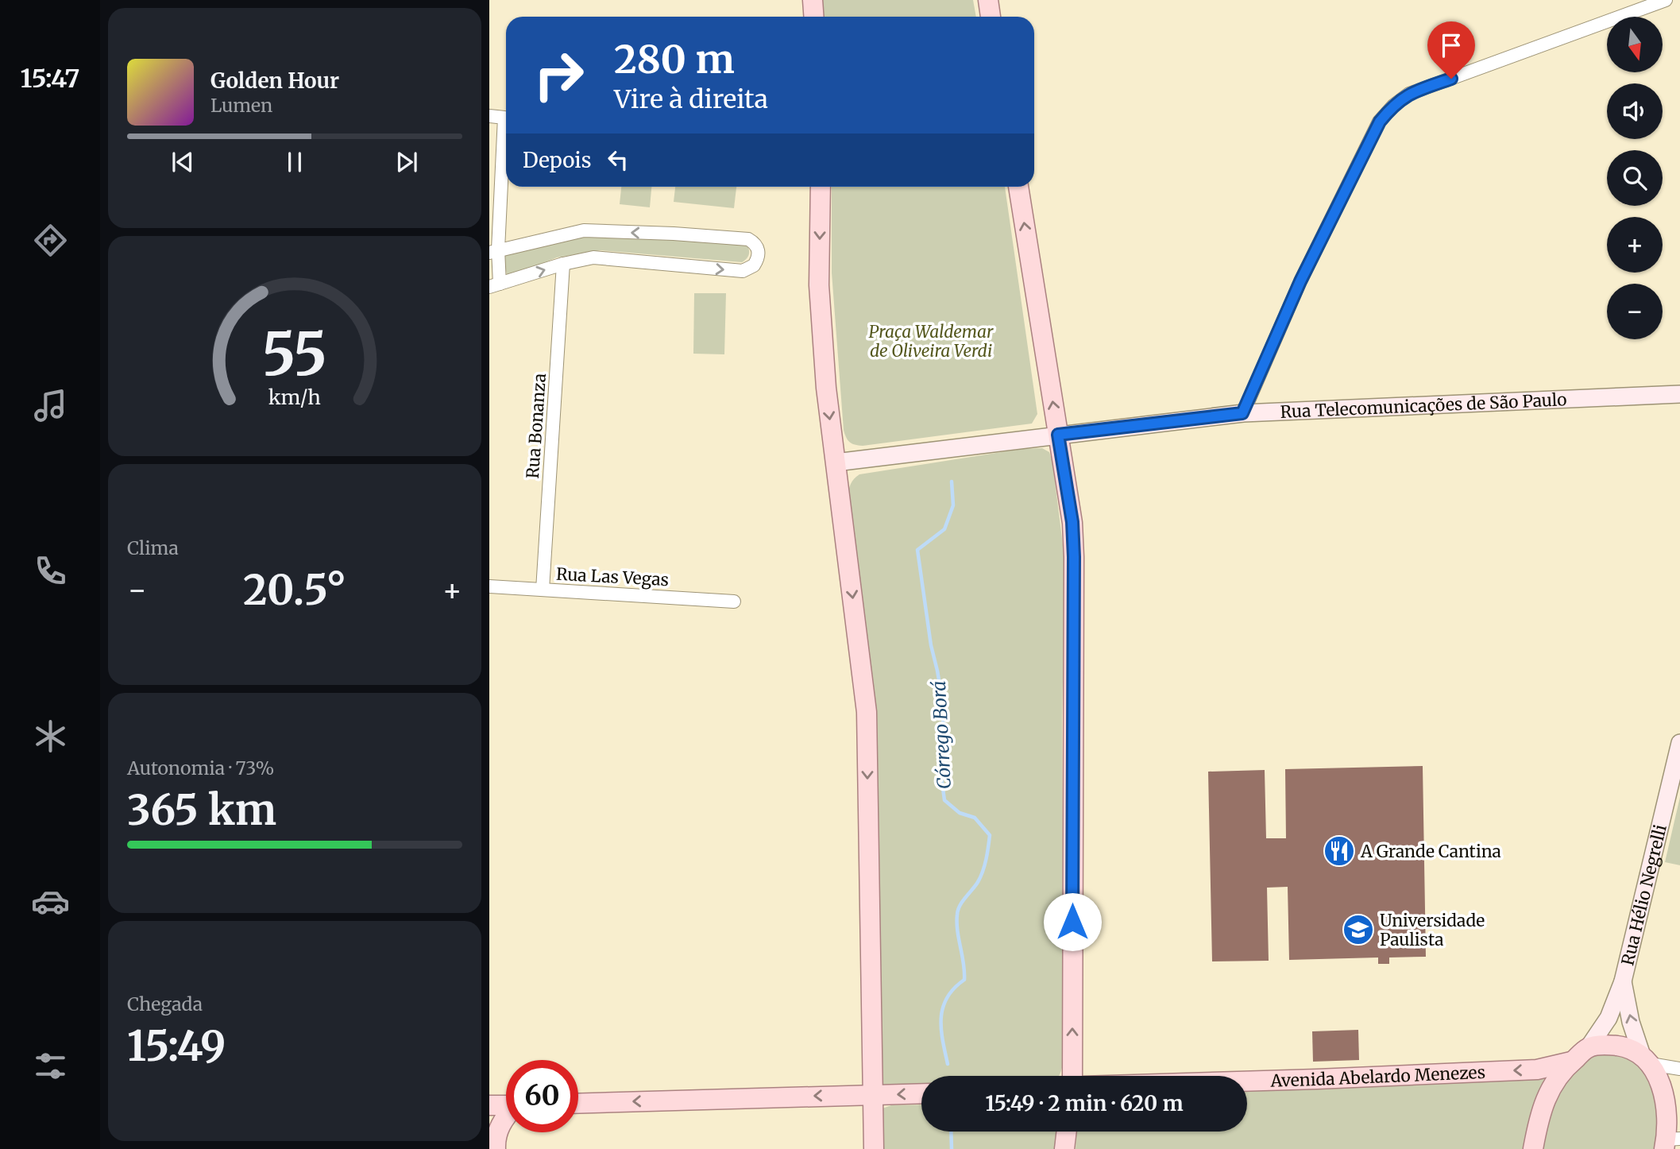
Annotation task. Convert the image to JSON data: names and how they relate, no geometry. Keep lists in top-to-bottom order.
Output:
{
  "streets": {
    "main road": ["Avenida Abelardo Menezes"],
    "street": [
      "Rua Telecomunicações de São Paulo",
      "Rua Bonanza",
      "Rua Las Vegas",
      "Rua Hélio Negrelli"
    ]
  },
  "crossings": [
    ["Rua Bonanza", "Rua Las Vegas"]
  ],
  "one_way": ["Avenida Abelardo Menezes"],
  "water": ["Córrego Borá"],
  "parks": ["Praça Waldemar de Oliveira Verdi"],
  "places": {
    "restaurant": ["A Grande Cantina"],
    "school or university": ["Universidade Paulista"]
  },
  "north": "bottom",
  "page": {
    "tabs": "15:47",
    "map_buttons": ["+", "−"],
    "turn": ["280 m", "Vire à direita"],
    "song": ["Golden Hour", "Lumen"],
    "then": "Depois",
    "tile": [
      "Clima",
      ["Autonomia · 73%", "365 km"],
      ["Chegada", "15:49"]
    ],
    "heat": ["−", "20.5°", "+"],
    "limit": "60",
    "trip": "15:49 · 2 min · 620 m",
    "gauge": ["55", "km/h"]
  }
}
